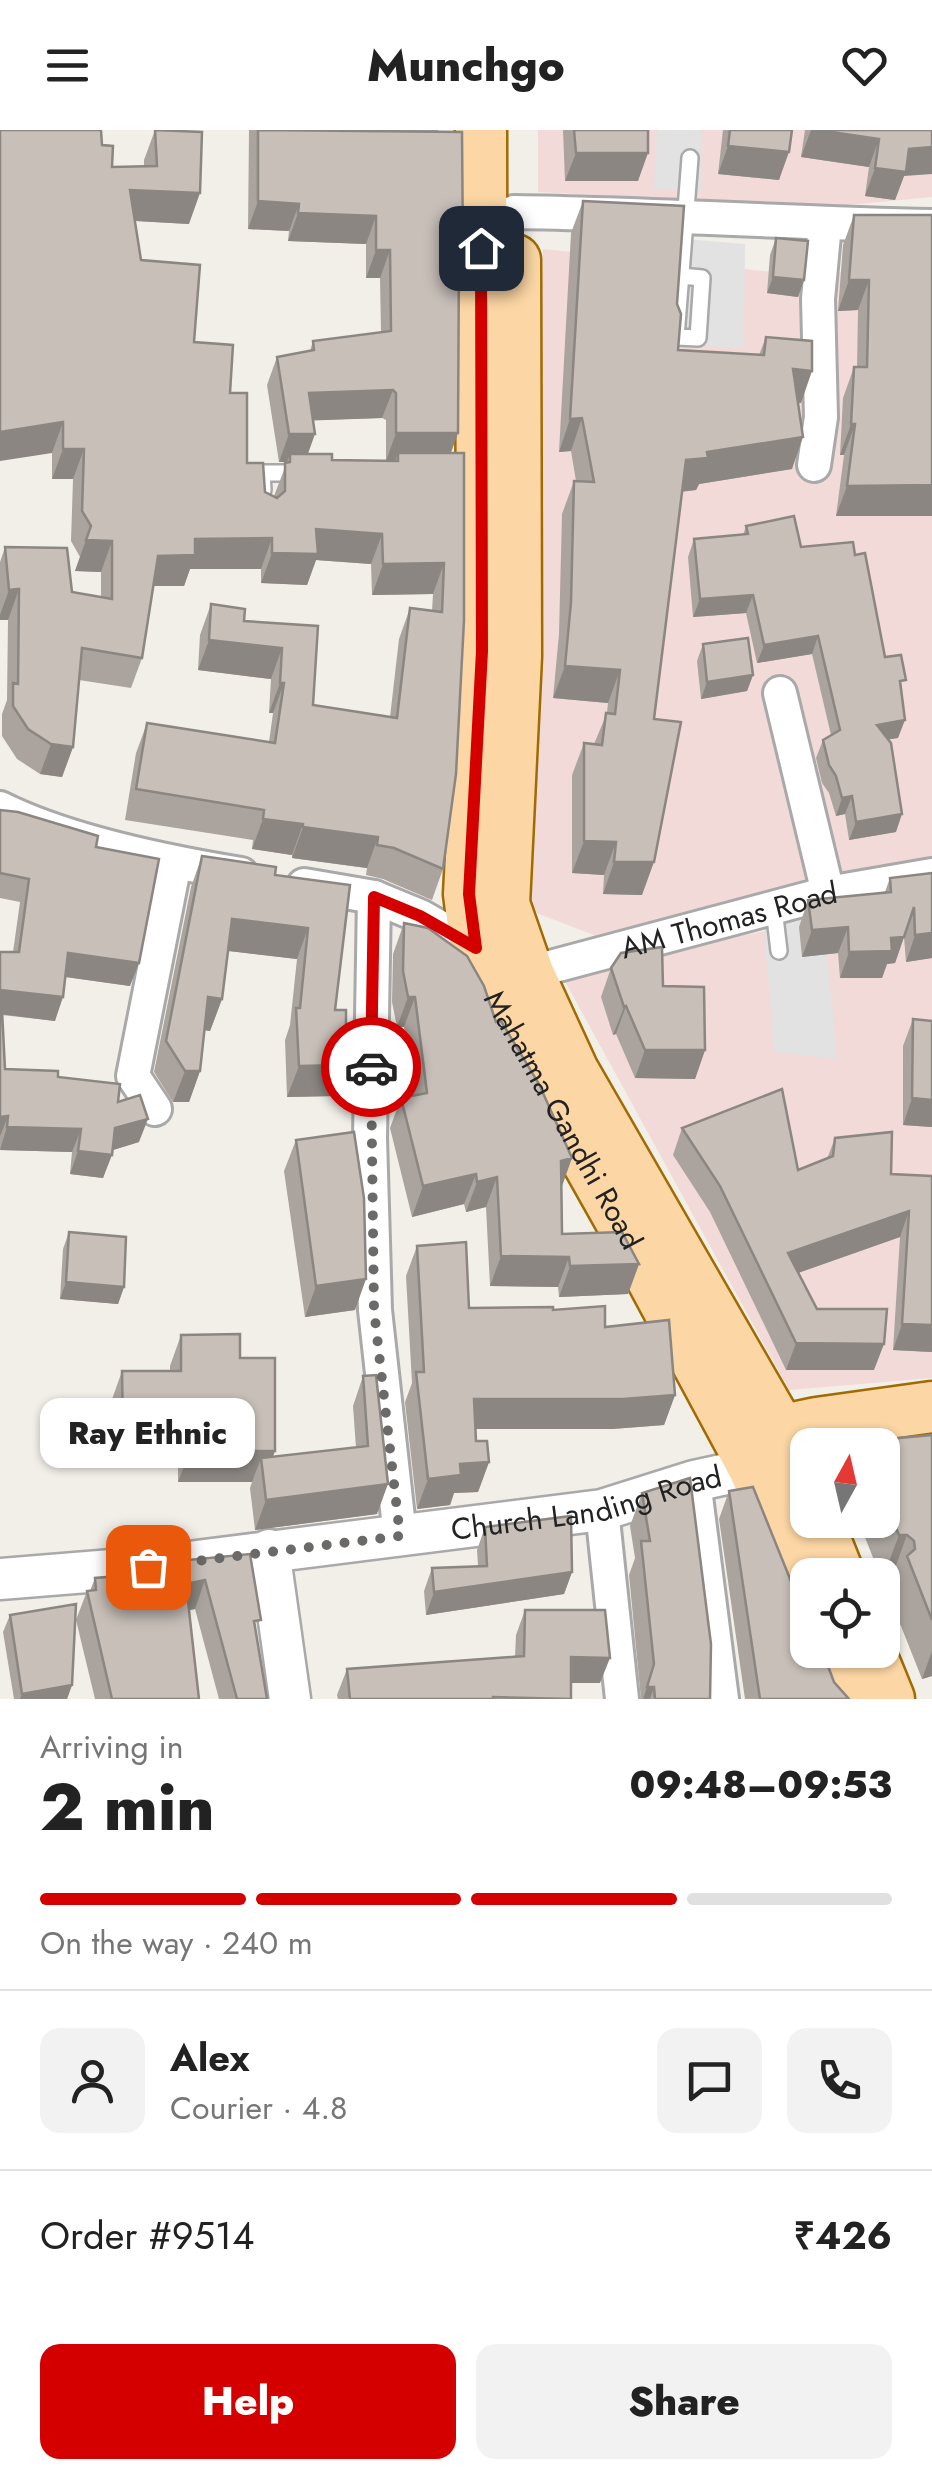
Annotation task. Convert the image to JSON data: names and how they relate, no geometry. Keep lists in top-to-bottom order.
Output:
{
  "streets": {
    "main road": ["Mahatma Gandhi Road"],
    "street": ["AM Thomas Road", "Church Landing Road"]
  },
  "crossings": [
    ["AM Thomas Road", "Mahatma Gandhi Road"],
    ["Mahatma Gandhi Road", "Church Landing Road"]
  ],
  "places": ["Ray Ethnic"],
  "north": "top",
  "page": {
    "header": "Munchgo",
    "bubble": "Ray Ethnic",
    "heading": ["2 min", "Arriving in", "09:48–09:53"],
    "panel": [
      "Alex",
      "Courier · 4.8",
      "Order #9514",
      "₹426"
    ],
    "bar": "On the way · 240 m",
    "buttons": ["Help", "Share"]
  }
}
